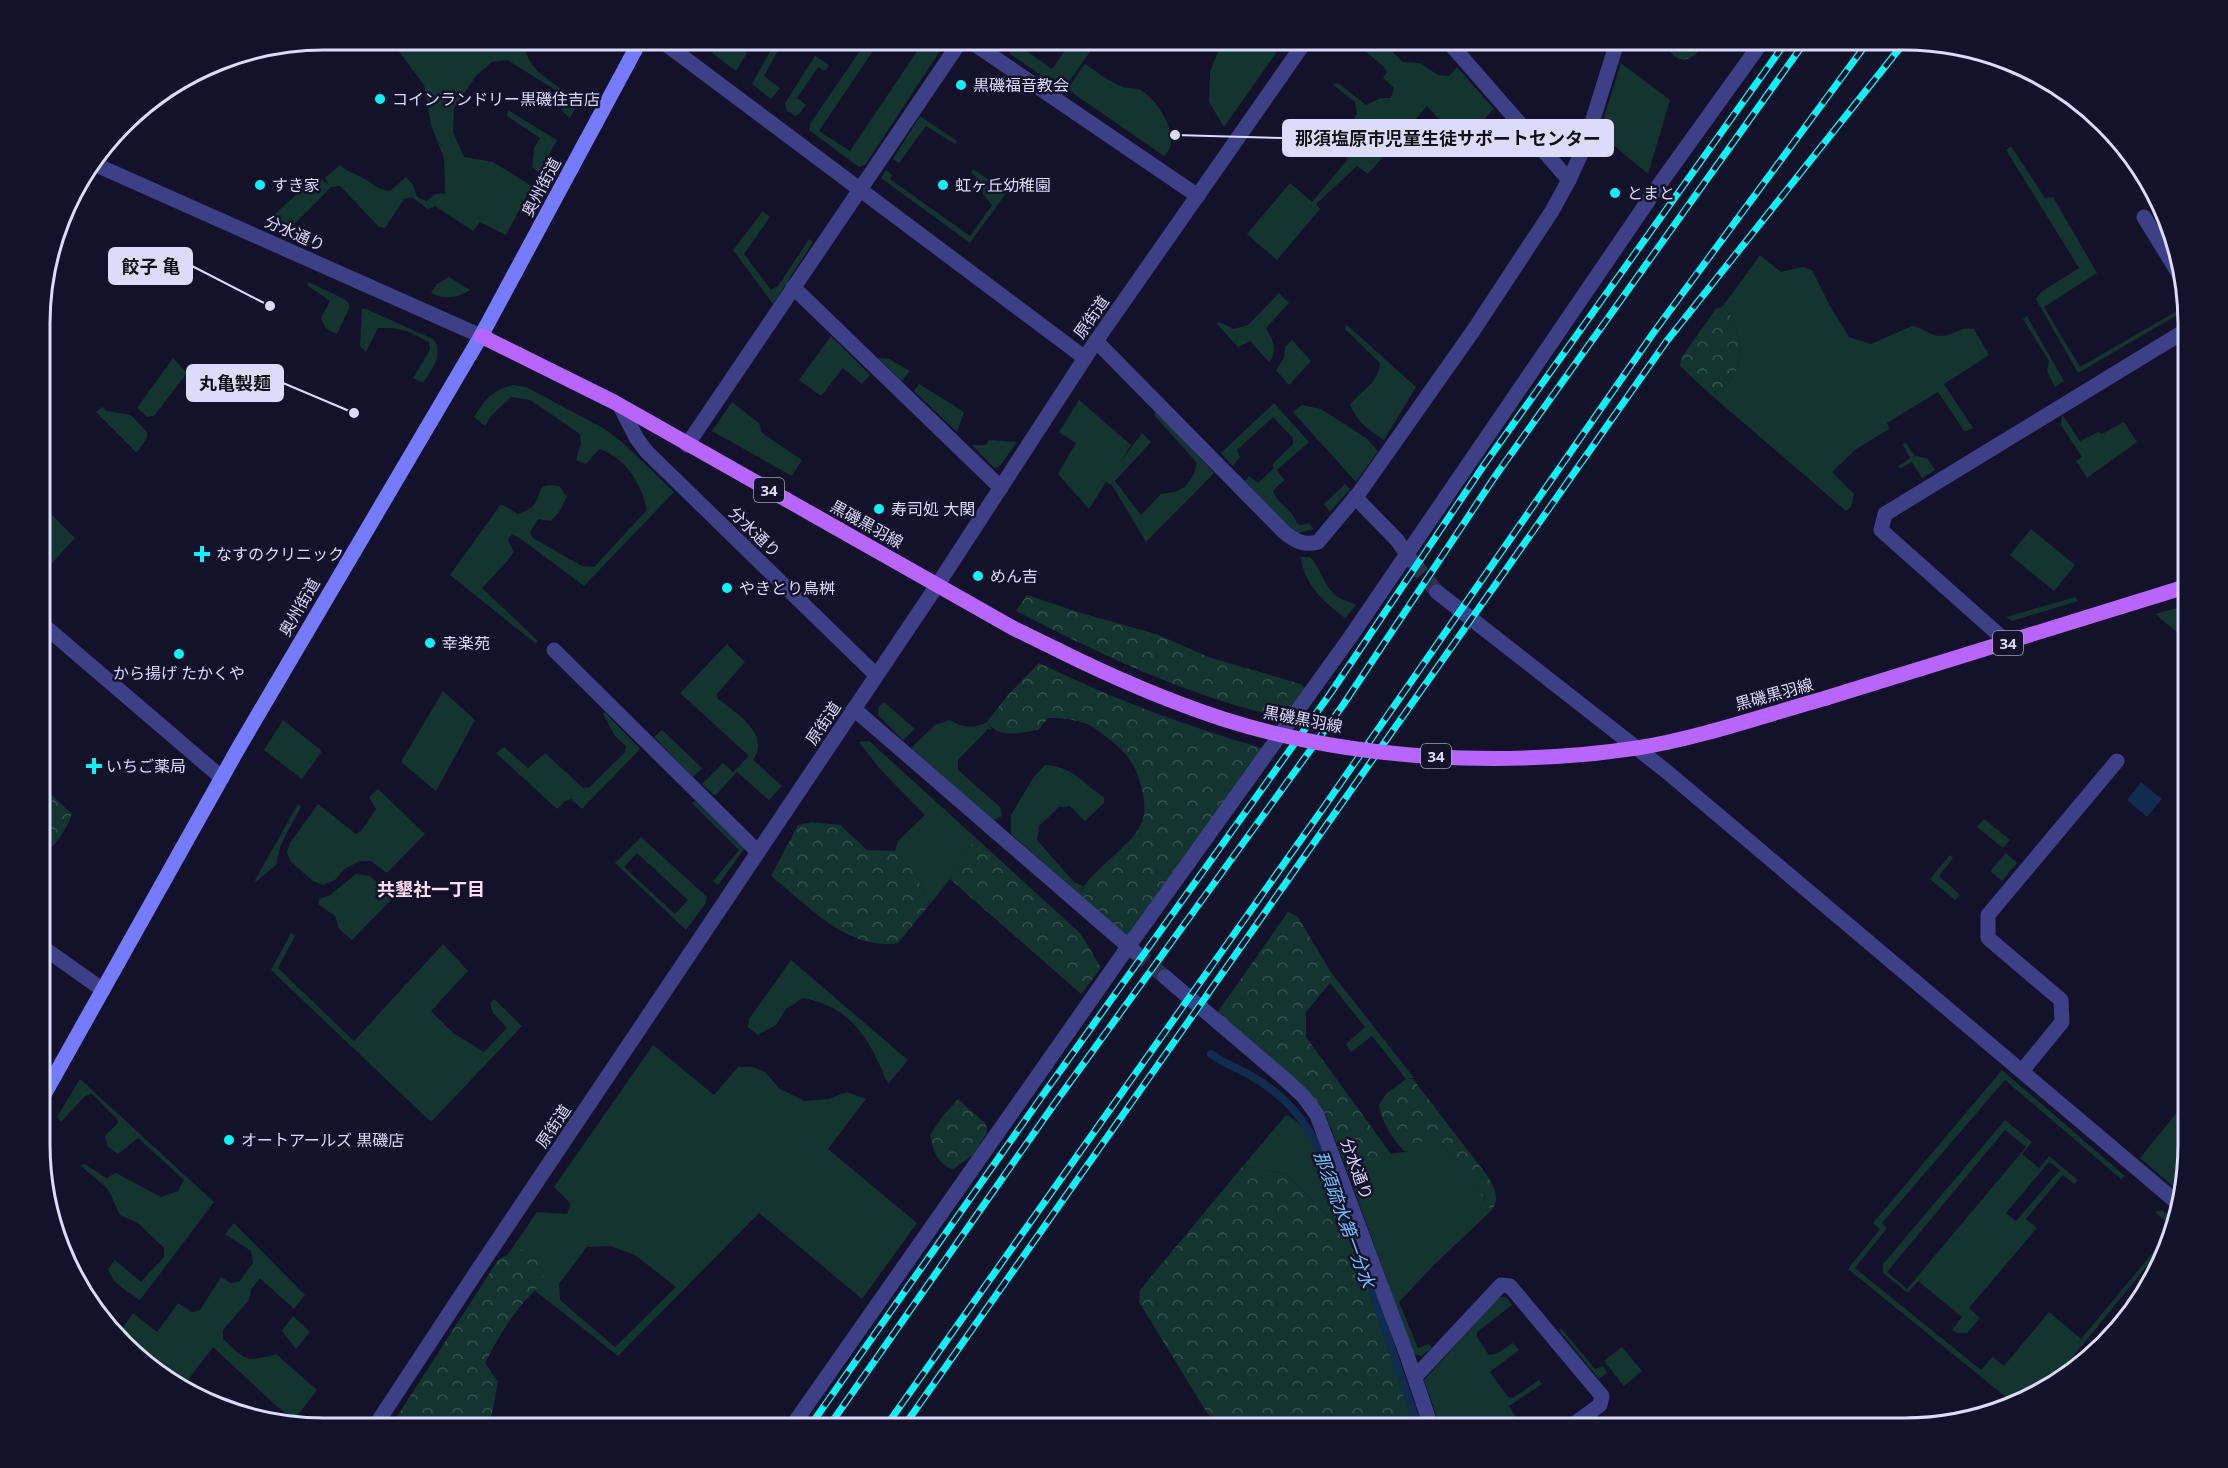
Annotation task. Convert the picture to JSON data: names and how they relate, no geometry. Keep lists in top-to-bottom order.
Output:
{
  "streets": {
    "main road": ["奥州街道", "34", "黒磯黒羽線"],
    "street": ["分水通り", "原街道"]
  },
  "crossings": [
    ["奥州街道", "分水通り"],
    ["奥州街道", "黒磯黒羽線"],
    ["分水通り", "原街道"],
    ["分水通り", "黒磯黒羽線"],
    ["原街道", "黒磯黒羽線"]
  ],
  "districts": ["共墾社一丁目"],
  "water": ["那須疏水第一分水"],
  "places": {
    "other": [
      "黒磯福音教会",
      "コインランドリー黒磯住吉店",
      "那須塩原市児童生徒サポートセンター",
      "すき家",
      "虹ヶ丘幼稚園",
      "とまと",
      "餃子 亀",
      "丸亀製麺",
      "寿司処 大関",
      "めん吉",
      "やきとり鳥桝",
      "幸楽苑",
      "から揚げ たかくや",
      "オートアールズ 黒磯店"
    ],
    "health": ["なすのクリニック", "いちご薬局"]
  }
}
